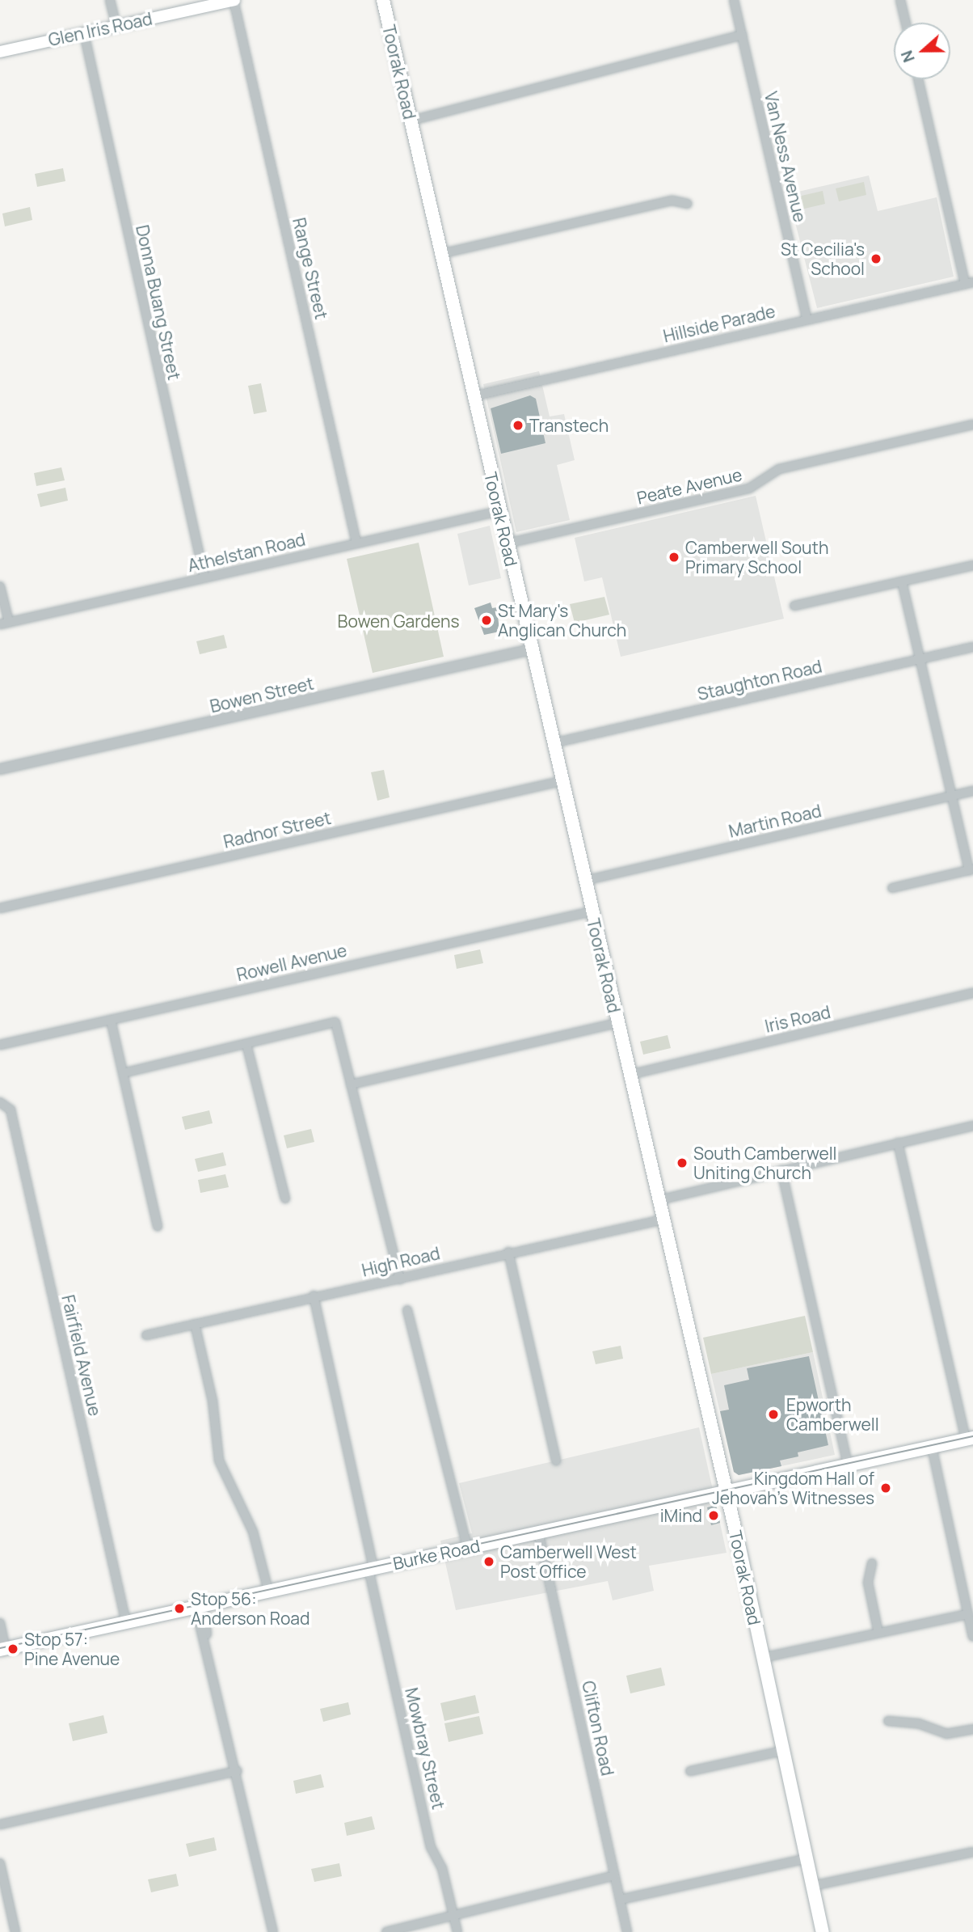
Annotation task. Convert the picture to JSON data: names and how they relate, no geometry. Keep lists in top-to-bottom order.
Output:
{
  "streets": {
    "main road": ["Glen Iris Road", "Toorak Road", "Burke Road"],
    "street": [
      "Van Ness Avenue",
      "Range Street",
      "Donna Buang Street",
      "Hillside Parade",
      "Peate Avenue",
      "Athelstan Road",
      "Staughton Road",
      "Bowen Street",
      "Martin Road",
      "Radnor Street",
      "Rowell Avenue",
      "Iris Road",
      "High Road",
      "Fairfield Avenue",
      "Clifton Road",
      "Mowbray Street"
    ]
  },
  "crossings": [
    ["Glen Iris Road", "Range Street"],
    ["Glen Iris Road", "Donna Buang Street"],
    ["Toorak Road", "Hillside Parade"],
    ["Toorak Road", "Peate Avenue"],
    ["Toorak Road", "Athelstan Road"],
    ["Toorak Road", "Staughton Road"],
    ["Toorak Road", "Bowen Street"],
    ["Toorak Road", "Martin Road"],
    ["Toorak Road", "Radnor Street"],
    ["Toorak Road", "Rowell Avenue"],
    ["Toorak Road", "Iris Road"],
    ["Toorak Road", "High Road"],
    ["Toorak Road", "Burke Road"],
    ["Van Ness Avenue", "Hillside Parade"],
    ["Range Street", "Athelstan Road"],
    ["Donna Buang Street", "Athelstan Road"],
    ["High Road", "Mowbray Street"],
    ["Fairfield Avenue", "Burke Road"],
    ["Burke Road", "Clifton Road"],
    ["Burke Road", "Mowbray Street"]
  ],
  "parks": ["Bowen Gardens"],
  "places": [
    "St Cecilia's School",
    "Transtech",
    "Camberwell South Primary School",
    "St Mary's Anglican Church",
    "South Camberwell Uniting Church",
    "Epworth Camberwell",
    "Kingdom Hall of Jehovah's Witnesses",
    "iMind",
    "Camberwell West Post Office",
    "Stop 56: Anderson Road",
    "Stop 57: Pine Avenue"
  ],
  "north": "left"
}
